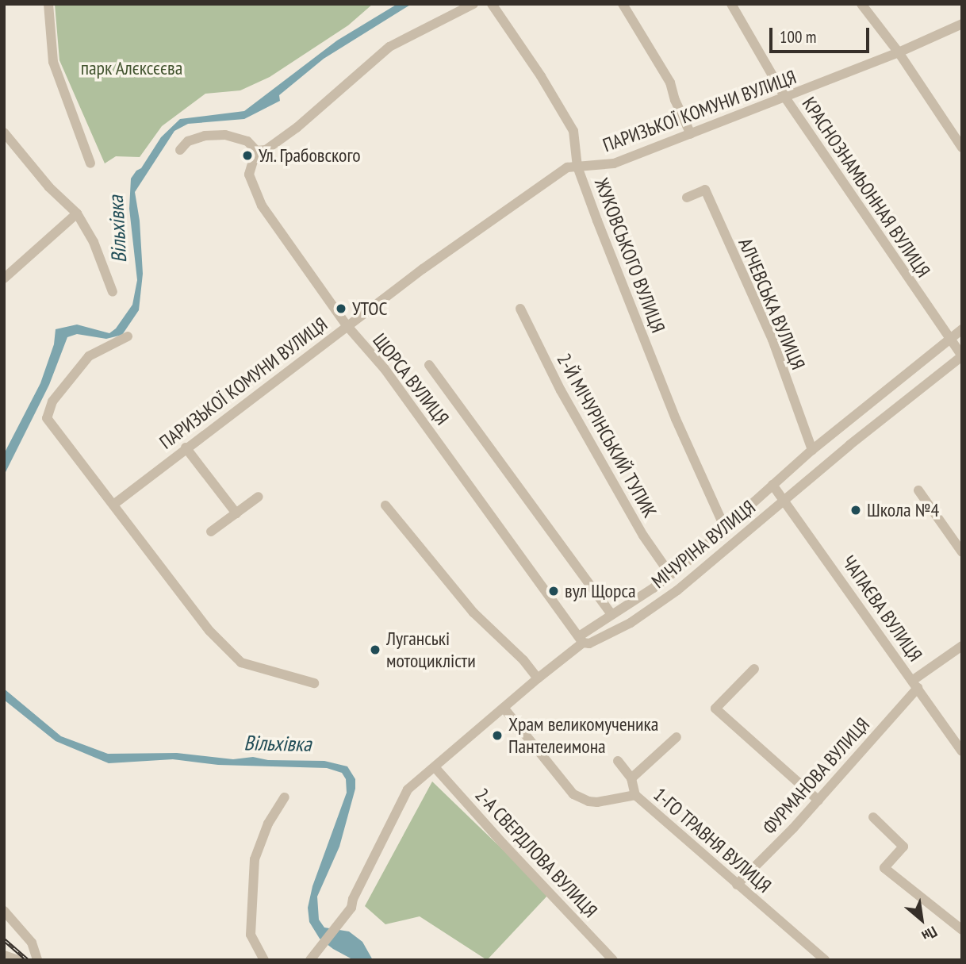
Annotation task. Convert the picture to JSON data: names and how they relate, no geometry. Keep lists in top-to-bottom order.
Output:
{
  "streets": {
    "street": [
      "ПАРИЗЬКОЇ КОМУНИ ВУЛИЦЯ",
      "КРАСНОЗНАМЬОННАЯ ВУЛИЦЯ",
      "ЖУКОВСЬКОГО ВУЛИЦЯ",
      "АЛЧЕВСЬКА ВУЛИЦЯ",
      "ЩОРСА ВУЛИЦЯ",
      "2-Й МІЧУРІНСЬКИЙ ТУПИК",
      "МІЧУРІНА ВУЛИЦЯ",
      "ЧАПАЄВА ВУЛИЦЯ",
      "ФУРМАНОВА ВУЛИЦЯ",
      "1-ГО ТРАВНЯ ВУЛИЦЯ",
      "2-А СВЕРДЛОВА ВУЛИЦЯ"
    ]
  },
  "crossings": [
    ["ПАРИЗЬКОЇ КОМУНИ ВУЛИЦЯ", "КРАСНОЗНАМЬОННАЯ ВУЛИЦЯ"],
    ["ПАРИЗЬКОЇ КОМУНИ ВУЛИЦЯ", "ЖУКОВСЬКОГО ВУЛИЦЯ"],
    ["ПАРИЗЬКОЇ КОМУНИ ВУЛИЦЯ", "ЩОРСА ВУЛИЦЯ"],
    ["КРАСНОЗНАМЬОННАЯ ВУЛИЦЯ", "МІЧУРІНА ВУЛИЦЯ"],
    ["ЖУКОВСЬКОГО ВУЛИЦЯ", "МІЧУРІНА ВУЛИЦЯ"],
    ["АЛЧЕВСЬКА ВУЛИЦЯ", "МІЧУРІНА ВУЛИЦЯ"],
    ["ЩОРСА ВУЛИЦЯ", "МІЧУРІНА ВУЛИЦЯ"],
    ["2-Й МІЧУРІНСЬКИЙ ТУПИК", "МІЧУРІНА ВУЛИЦЯ"],
    ["МІЧУРІНА ВУЛИЦЯ", "ЧАПАЄВА ВУЛИЦЯ"],
    ["МІЧУРІНА ВУЛИЦЯ", "1-ГО ТРАВНЯ ВУЛИЦЯ"],
    ["МІЧУРІНА ВУЛИЦЯ", "2-А СВЕРДЛОВА ВУЛИЦЯ"],
    ["ЧАПАЄВА ВУЛИЦЯ", "ФУРМАНОВА ВУЛИЦЯ"],
    ["ФУРМАНОВА ВУЛИЦЯ", "1-ГО ТРАВНЯ ВУЛИЦЯ"]
  ],
  "water": ["Вільхівка"],
  "parks": ["парк Алєксєєва"],
  "places": [
    "Ул. Грабовского",
    "УТОС",
    "Школа №4",
    "вул Щорса",
    "Луганські мотоциклісти",
    "Храм великомученика Пантелеимона"
  ],
  "scale_bar": "100 m",
  "north": "bottom right"
}
